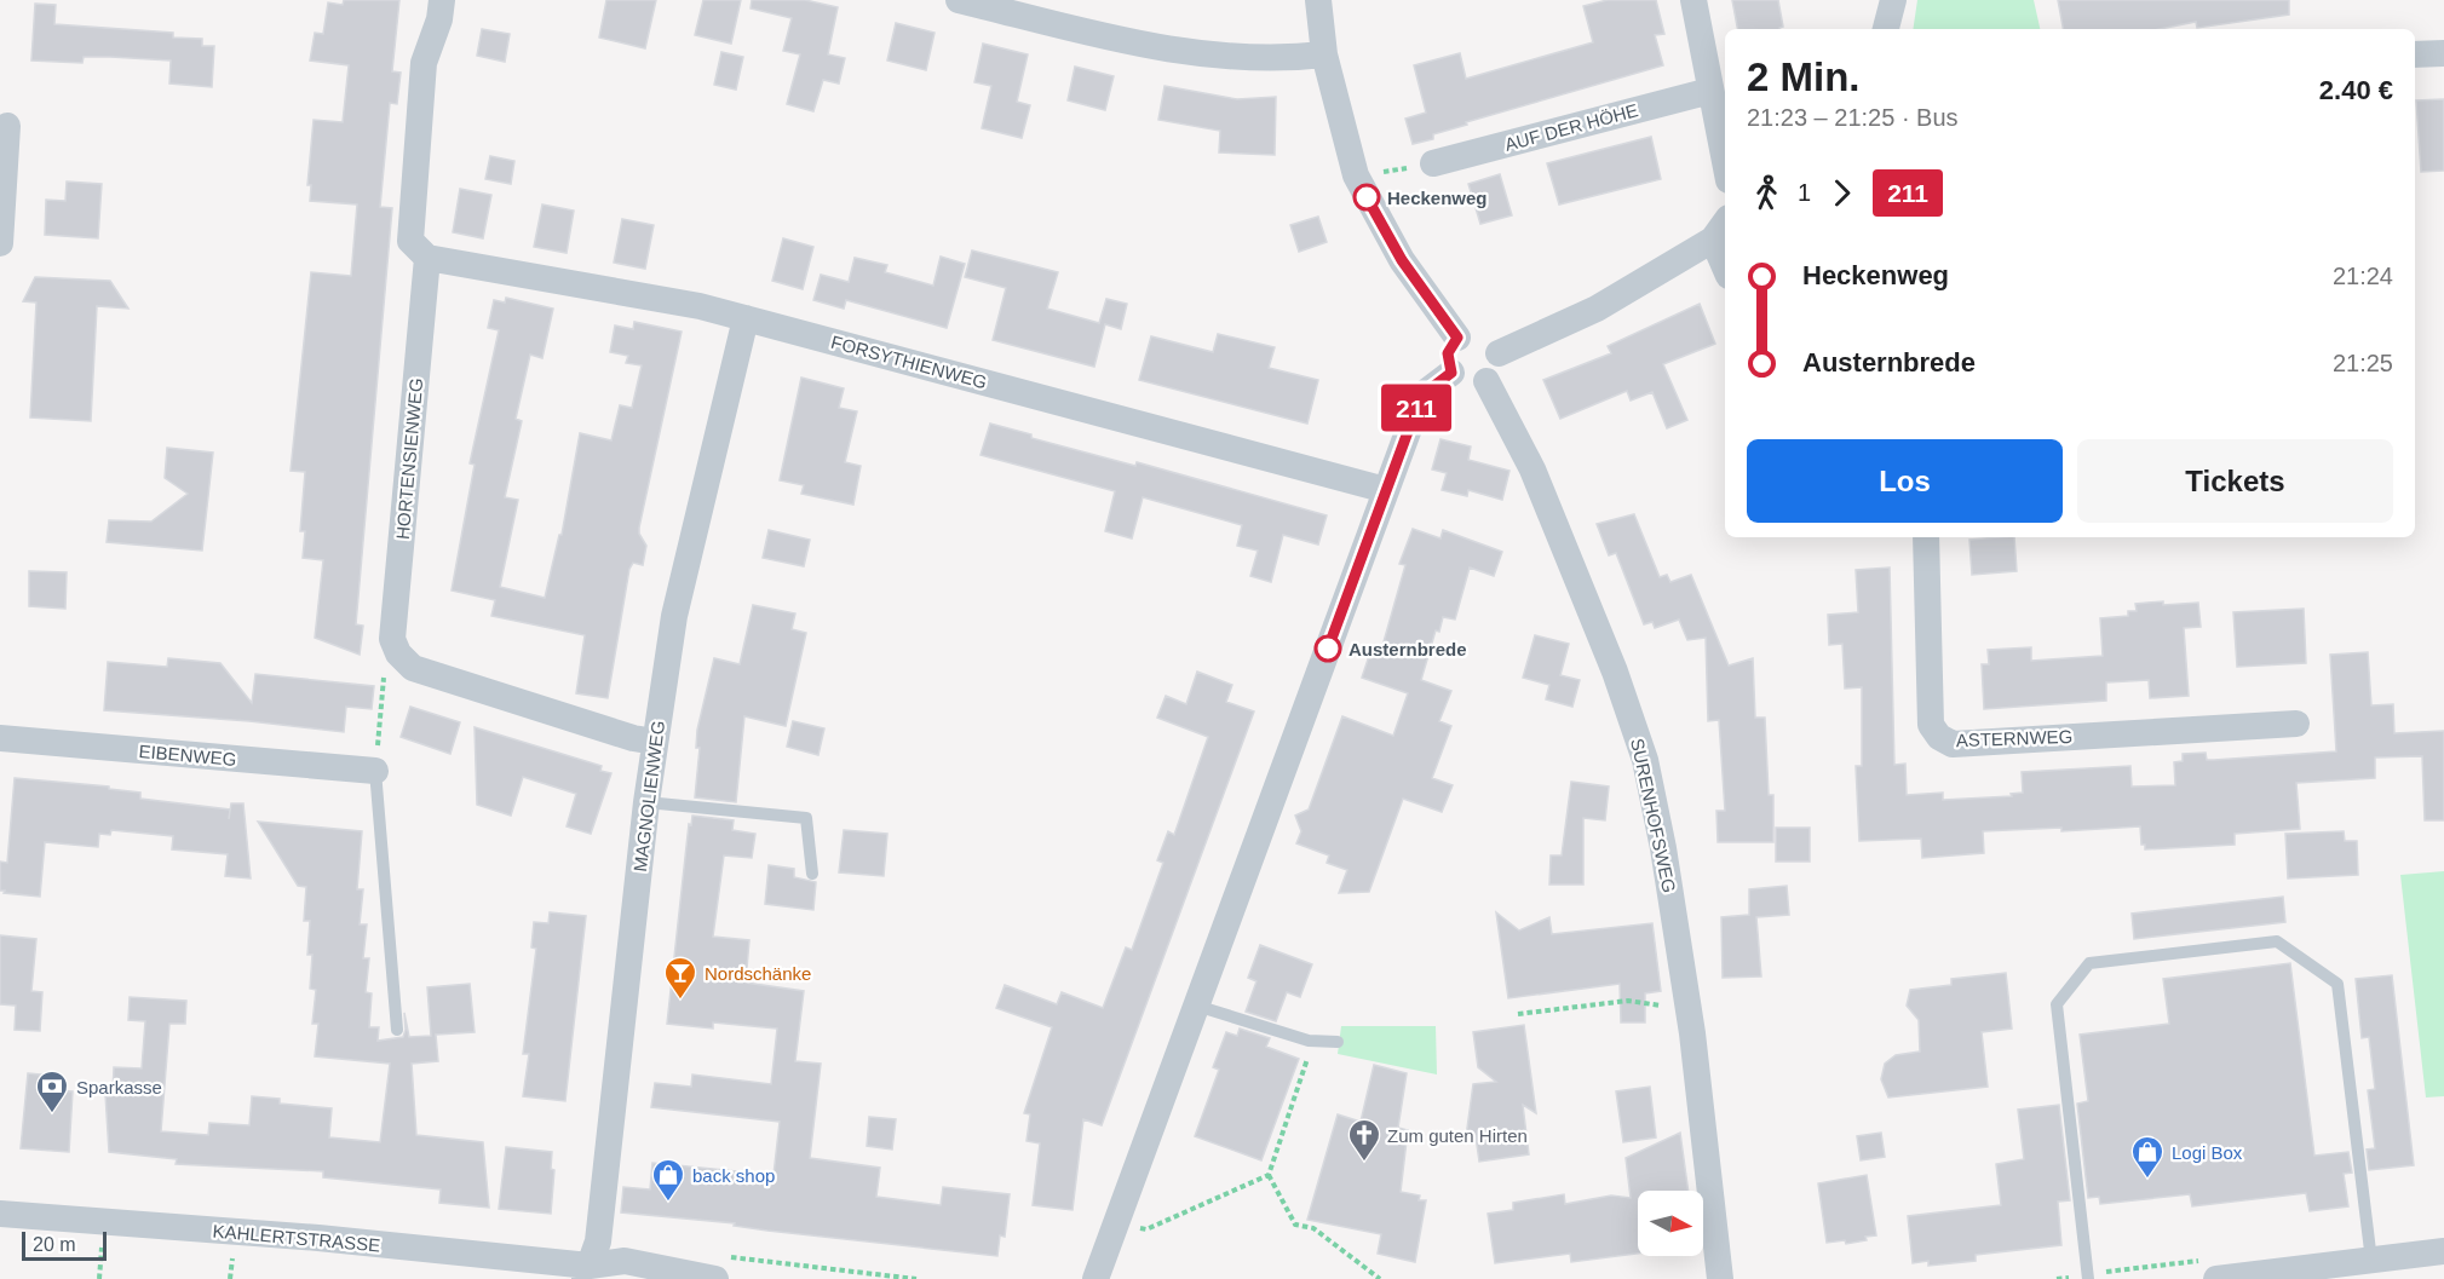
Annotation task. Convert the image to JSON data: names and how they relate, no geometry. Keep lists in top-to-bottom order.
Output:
{
  "streets": {
    "street": [
      "AUF DER HÖHE",
      "FORSYTHIENWEG",
      "HORTENSIENWEG",
      "ASTERNWEG",
      "EIBENWEG",
      "MAGNOLIENWEG",
      "SURENHOFSWEG",
      "KAHLERTSTRASSE"
    ]
  },
  "crossings": [
    ["FORSYTHIENWEG", "HORTENSIENWEG"],
    ["FORSYTHIENWEG", "MAGNOLIENWEG"],
    ["MAGNOLIENWEG", "KAHLERTSTRASSE"]
  ],
  "places": {
    "other": ["Heckenweg", "Austernbrede"],
    "bar": ["Nordschänke"],
    "bank": ["Sparkasse"],
    "church": ["Zum guten Hirten"],
    "shop": ["Logi Box", "back shop"]
  },
  "lines": ["bus line 211"],
  "scale_bar": "20 m",
  "north": "right",
  "page": {
    "on_map": "211",
    "heading": ["2 Min.", "21:23 – 21:25 · Bus", "2.40 €"],
    "legs": ["1", "211"],
    "list": [
      {
        "name": "Heckenweg",
        "value": "21:24"
      },
      {
        "name": "Austernbrede",
        "value": "21:25"
      }
    ],
    "buttons": ["Los", "Tickets"],
    "scale": "20 m"
  }
}
